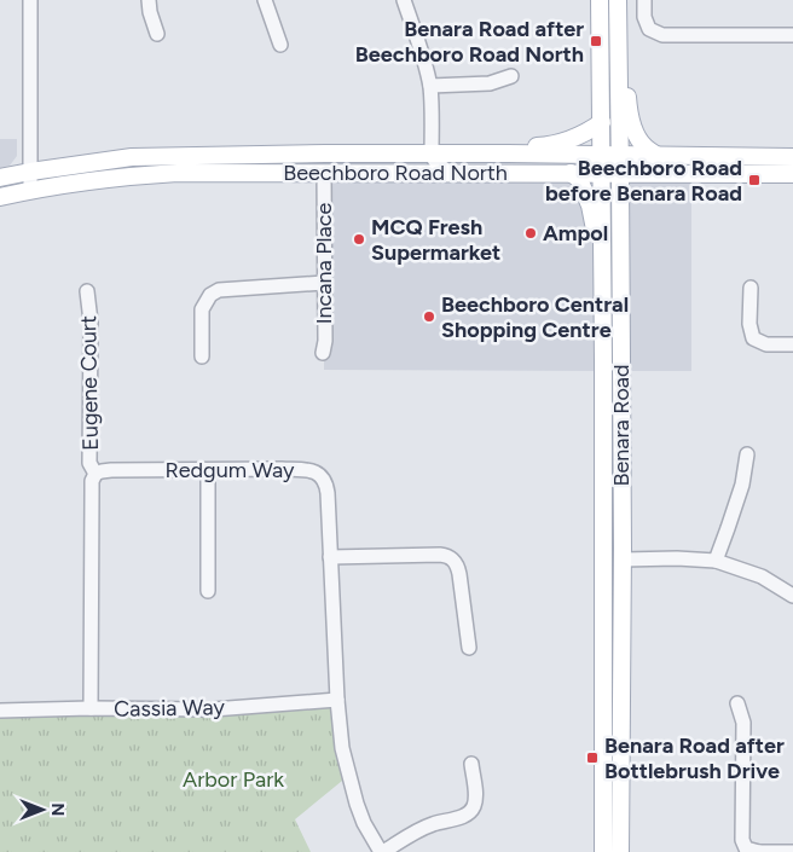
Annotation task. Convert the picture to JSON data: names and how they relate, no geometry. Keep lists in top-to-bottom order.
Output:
{
  "streets": {
    "main road": ["Beechboro Road North", "Benara Road"],
    "street": [
      "Incana Place",
      "Eugene Court",
      "Redgum Way",
      "Cassia Way"
    ]
  },
  "crossings": [
    ["Beechboro Road North", "Incana Place"],
    ["Beechboro Road North", "Benara Road"],
    ["Eugene Court", "Redgum Way"],
    ["Redgum Way", "Cassia Way"]
  ],
  "parks": ["Arbor Park"],
  "places": {
    "transit": ["Benara Road after Beechboro Road North", "Beechboro Road before Benara Road", "Benara Road after Bottlebrush Drive"],
    "other": ["Ampol", "MCQ Fresh Supermarket", "Beechboro Central Shopping Centre"]
  },
  "north": "right"
}
